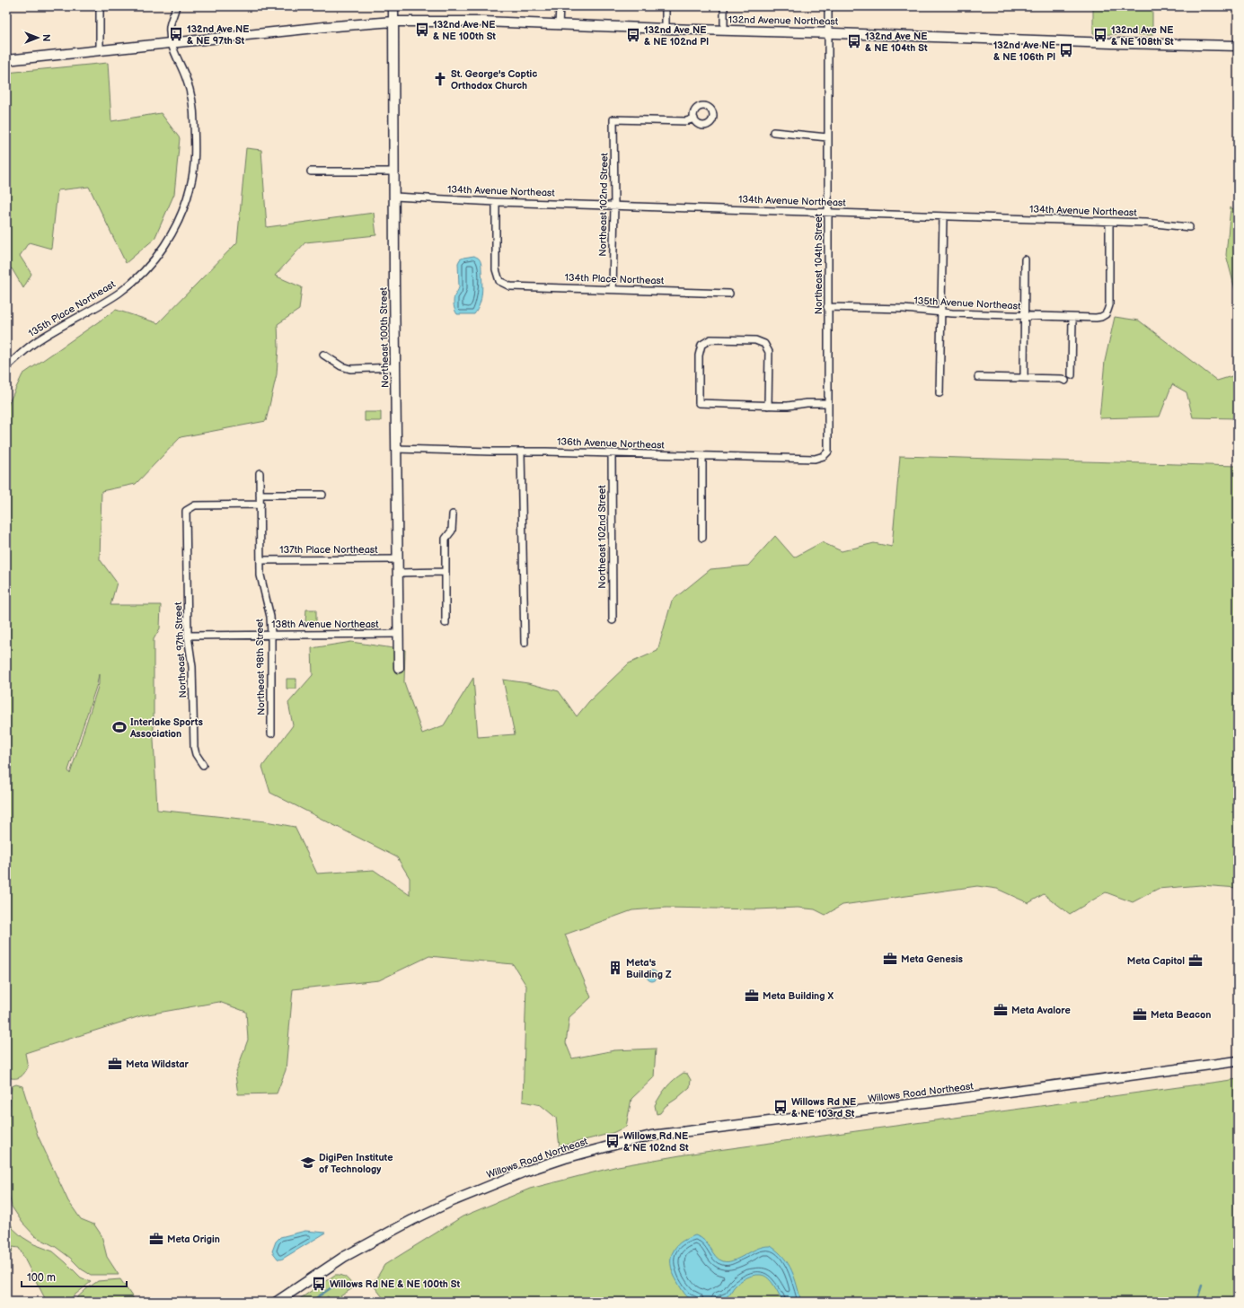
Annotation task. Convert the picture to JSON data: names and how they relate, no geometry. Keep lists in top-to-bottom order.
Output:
{
  "streets": {
    "street": [
      "132nd Avenue Northeast",
      "134th Avenue Northeast",
      "Northeast 102nd Street",
      "Northeast 104th Street",
      "134th Place Northeast",
      "135th Avenue Northeast",
      "135th Place Northeast",
      "Northeast 100th Street",
      "136th Avenue Northeast",
      "137th Place Northeast",
      "138th Avenue Northeast",
      "Northeast 97th Street",
      "Northeast 98th Street",
      "Willows Road Northeast"
    ]
  },
  "crossings": [
    ["132nd Avenue Northeast", "Northeast 104th Street"],
    ["132nd Avenue Northeast", "135th Place Northeast"],
    ["132nd Avenue Northeast", "Northeast 100th Street"],
    ["134th Avenue Northeast", "Northeast 102nd Street"],
    ["134th Avenue Northeast", "Northeast 104th Street"],
    ["134th Avenue Northeast", "134th Place Northeast"],
    ["134th Avenue Northeast", "135th Avenue Northeast"],
    ["134th Avenue Northeast", "Northeast 100th Street"],
    ["Northeast 102nd Street", "134th Place Northeast"],
    ["Northeast 102nd Street", "136th Avenue Northeast"],
    ["Northeast 104th Street", "135th Avenue Northeast"],
    ["Northeast 104th Street", "136th Avenue Northeast"],
    ["Northeast 100th Street", "136th Avenue Northeast"],
    ["Northeast 100th Street", "137th Place Northeast"],
    ["Northeast 100th Street", "138th Avenue Northeast"],
    ["137th Place Northeast", "Northeast 98th Street"],
    ["138th Avenue Northeast", "Northeast 97th Street"],
    ["138th Avenue Northeast", "Northeast 98th Street"],
    ["Northeast 97th Street", "Northeast 98th Street"]
  ],
  "places": {
    "bus stop": [
      "132nd Ave NE & NE 100th St",
      "132nd Ave NE & NE 97th St",
      "132nd Ave NE & NE 102nd Pl",
      "132nd Ave NE & NE 108th St",
      "132nd Ave NE & NE 104th St",
      "132nd Ave NE & NE 106th Pl",
      "Willows Rd NE & NE 103rd St",
      "Willows Rd NE & NE 102nd St",
      "Willows Rd NE & NE 100th St"
    ],
    "church": ["St. George's Coptic Orthodox Church"],
    "sports": ["Interlake Sports Association"],
    "office": [
      "Meta Genesis",
      "Meta Capitol",
      "Meta Building X",
      "Meta Avalore",
      "Meta Beacon",
      "Meta Wildstar",
      "Meta Origin"
    ],
    "building": ["Meta's Building Z"],
    "school or university": ["DigiPen Institute of Technology"]
  },
  "scale_bar": "100 m",
  "north": "right"
}
